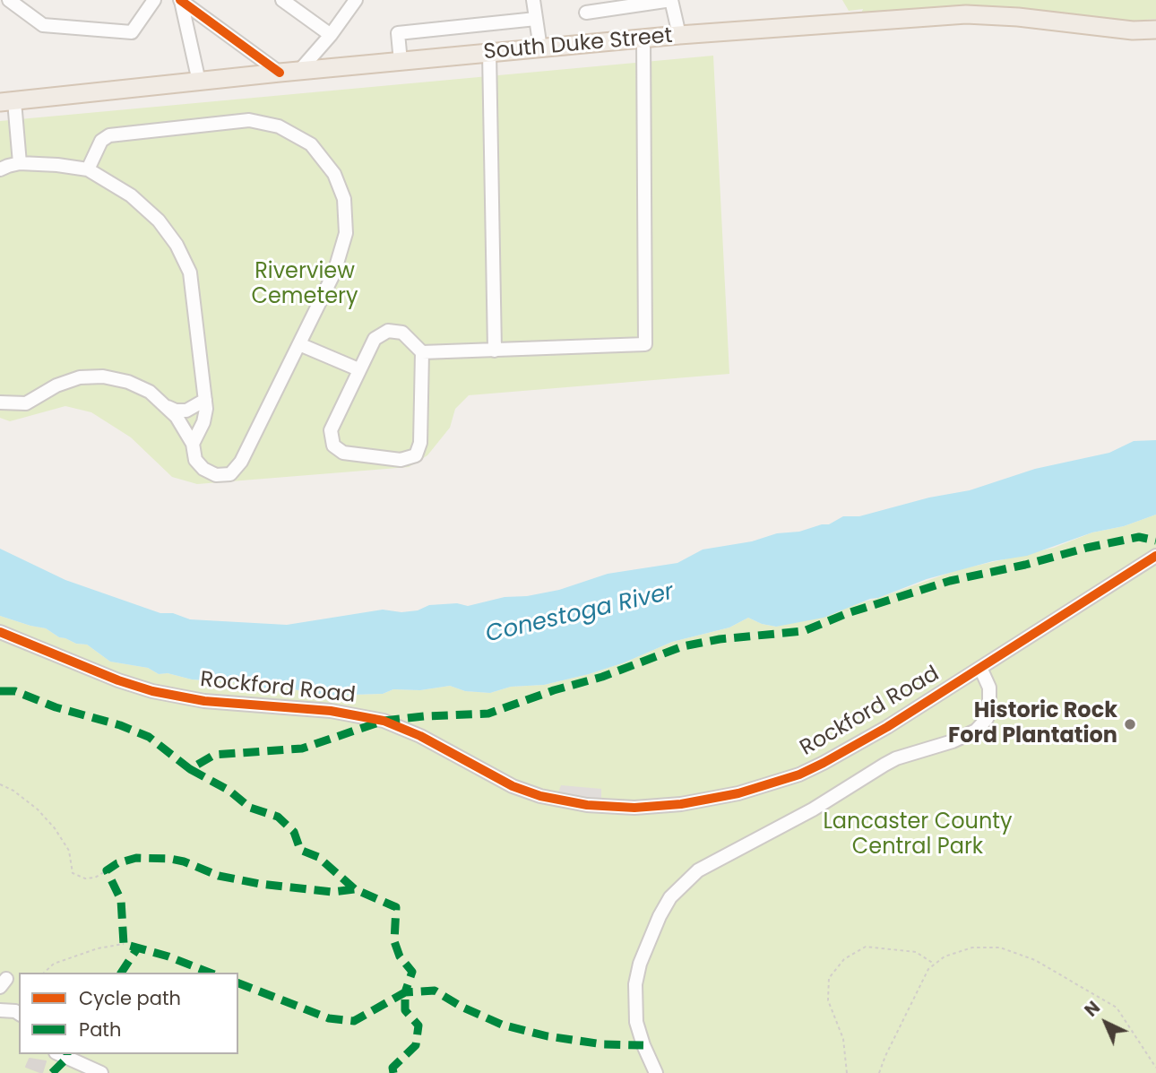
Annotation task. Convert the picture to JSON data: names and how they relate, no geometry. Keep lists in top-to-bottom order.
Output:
{
  "streets": {
    "main road": ["South Duke Street"],
    "street": ["Rockford Road"]
  },
  "water": ["Conestoga River"],
  "parks": ["Riverview Cemetery", "Lancaster County Central Park"],
  "places": ["Historic Rock Ford Plantation"],
  "legend": ["Cycle path", "Path"],
  "north": "top left"
}
